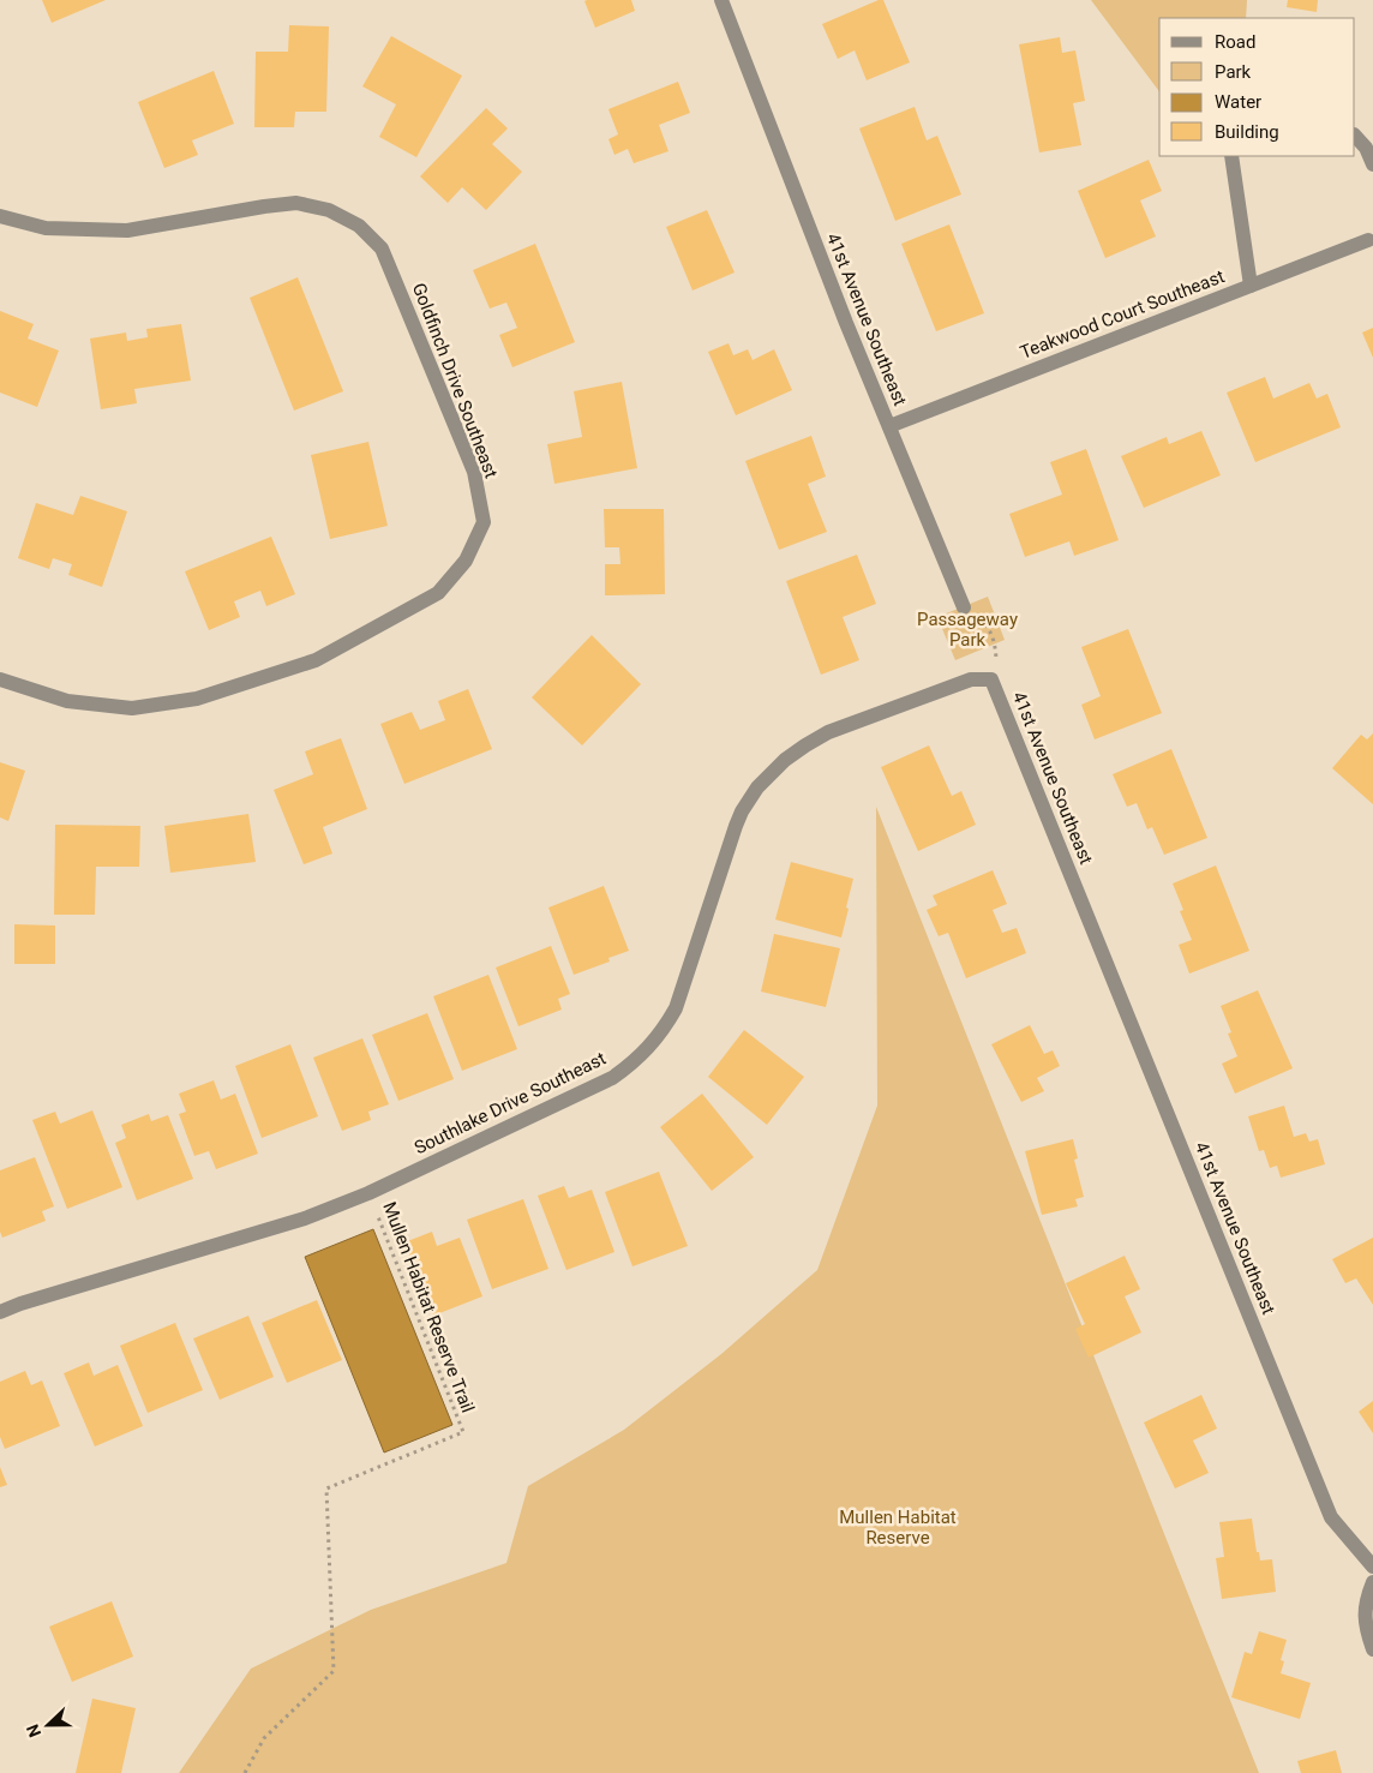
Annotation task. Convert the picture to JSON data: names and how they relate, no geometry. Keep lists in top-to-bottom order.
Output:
{
  "streets": {
    "street": [
      "Teakwood Court Southeast",
      "41st Avenue Southeast",
      "Goldfinch Drive Southeast",
      "Southlake Drive Southeast"
    ],
    "path": ["Mullen Habitat Reserve Trail"]
  },
  "crossings": [
    ["Teakwood Court Southeast", "41st Avenue Southeast"],
    ["41st Avenue Southeast", "Southlake Drive Southeast"],
    ["Southlake Drive Southeast", "Mullen Habitat Reserve Trail"]
  ],
  "parks": ["Passageway Park", "Mullen Habitat Reserve"],
  "legend": [
    "Road",
    "Park",
    "Water",
    "Building"
  ],
  "north": "left"
}
